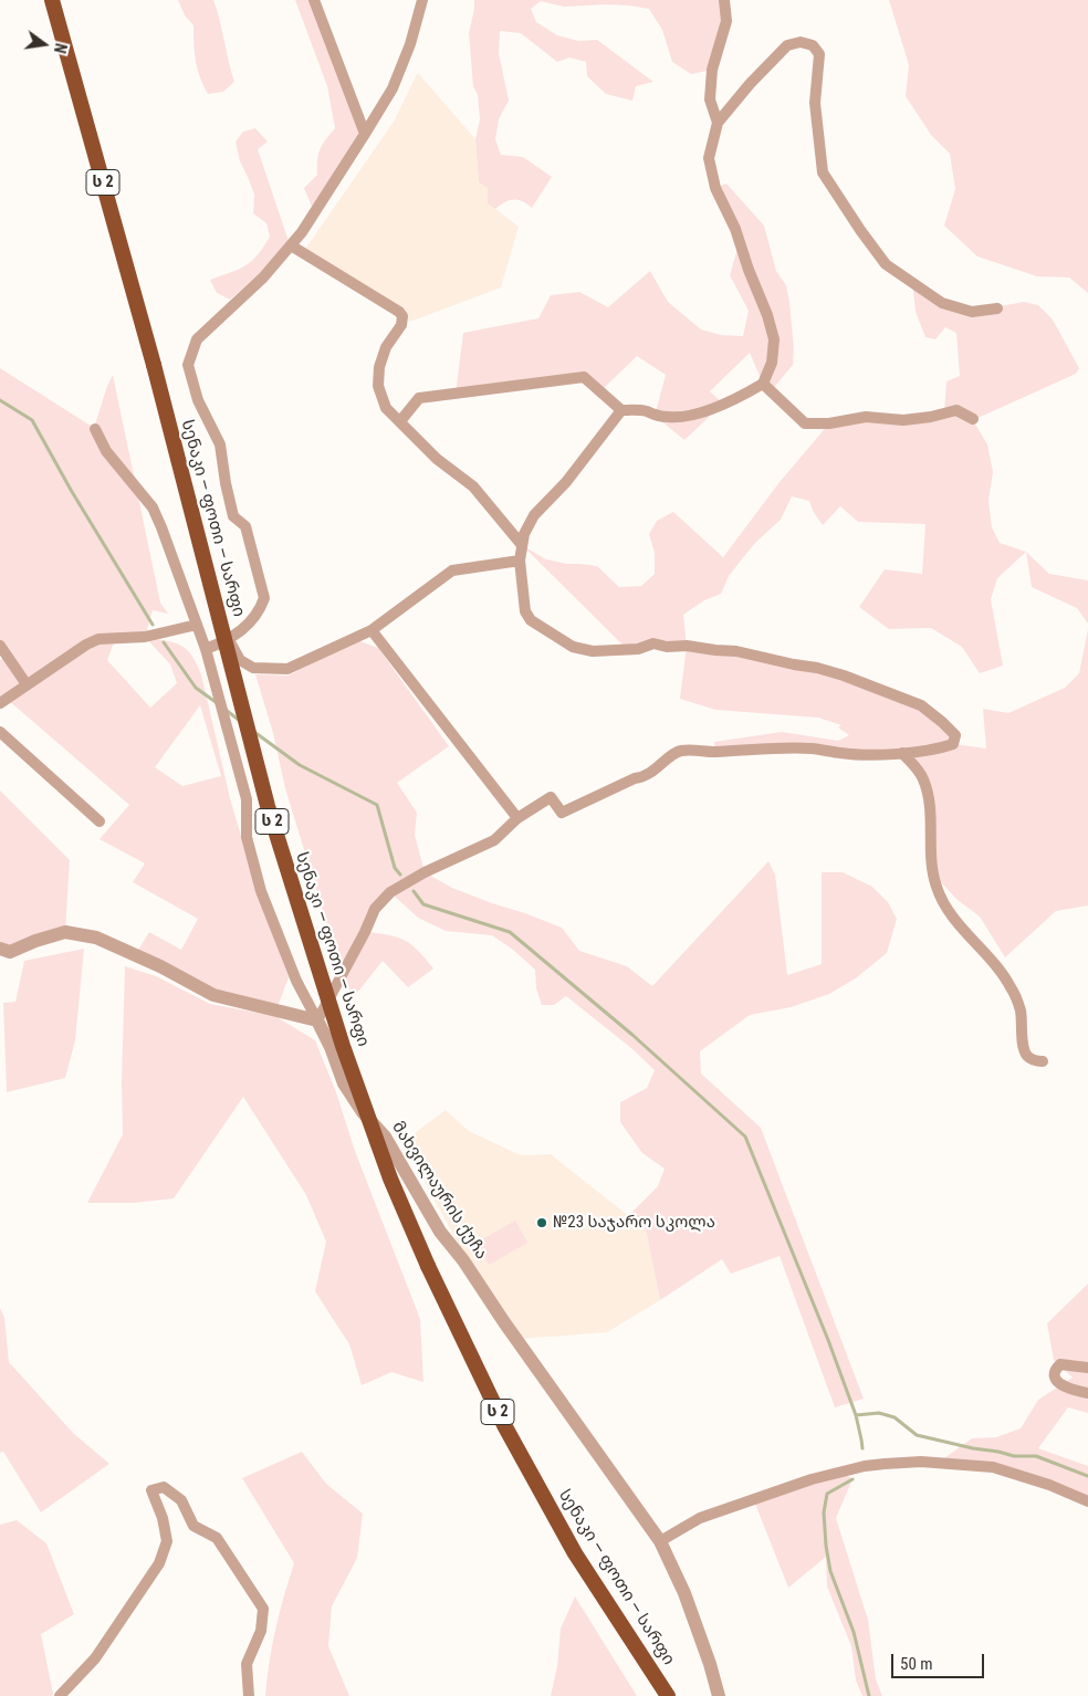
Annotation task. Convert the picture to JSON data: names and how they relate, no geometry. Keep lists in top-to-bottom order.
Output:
{
  "streets": {
    "highway": ["ს 2", "სენაკი — ფოთი — სარფი"],
    "street": ["მახვილაურის ქუჩა"]
  },
  "places": ["№23 საჯარო სკოლა"],
  "scale_bar": "50 m",
  "north": "right"
}
